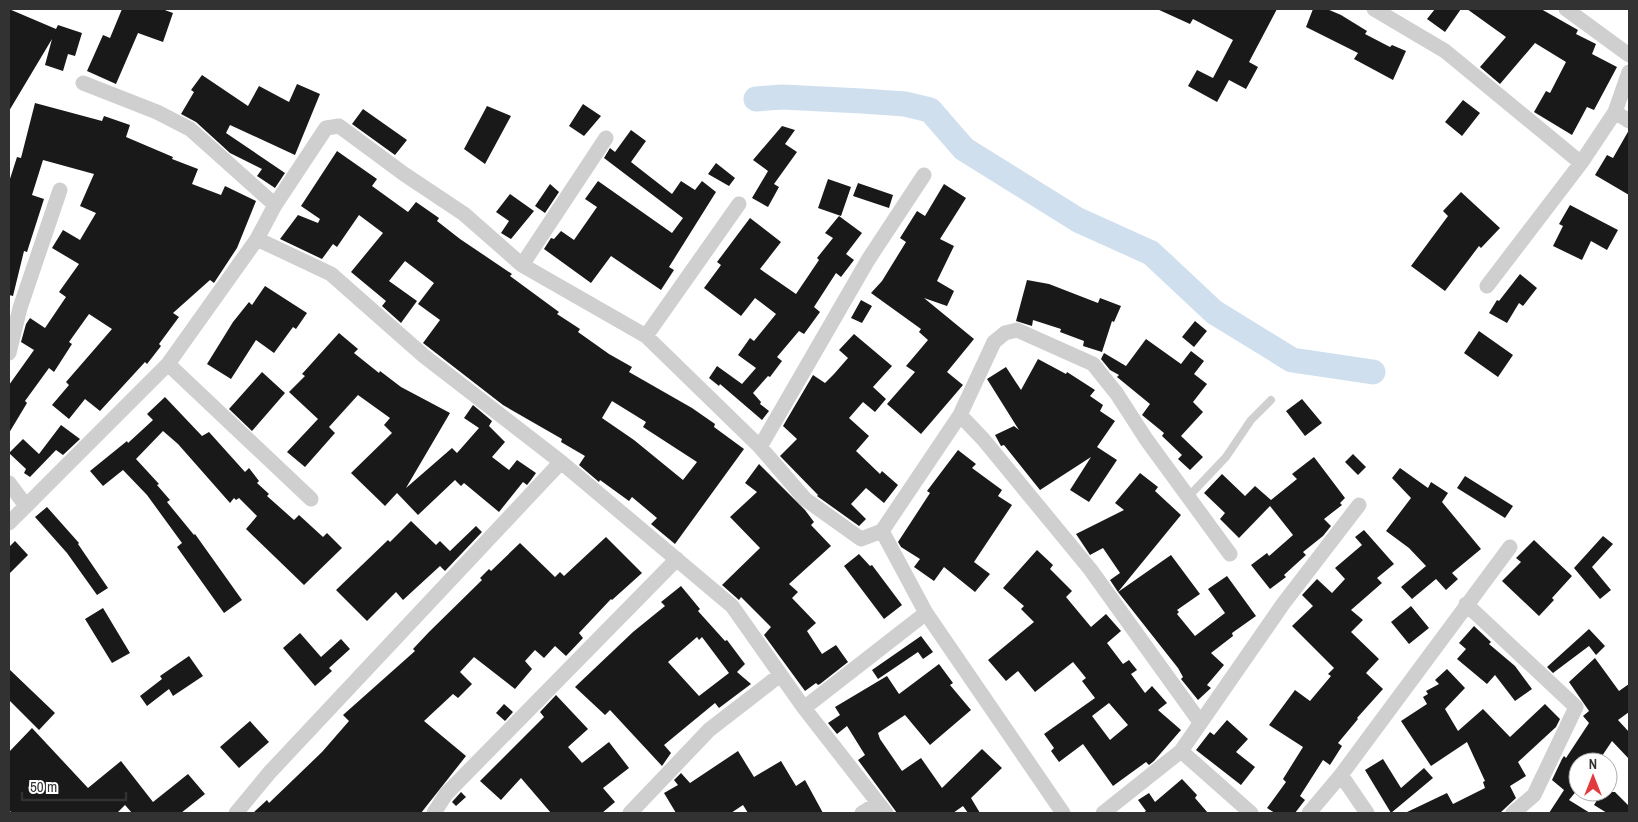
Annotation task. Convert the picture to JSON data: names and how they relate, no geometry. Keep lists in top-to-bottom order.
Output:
{
  "scale_bar": "50 m",
  "north": "top"
}
